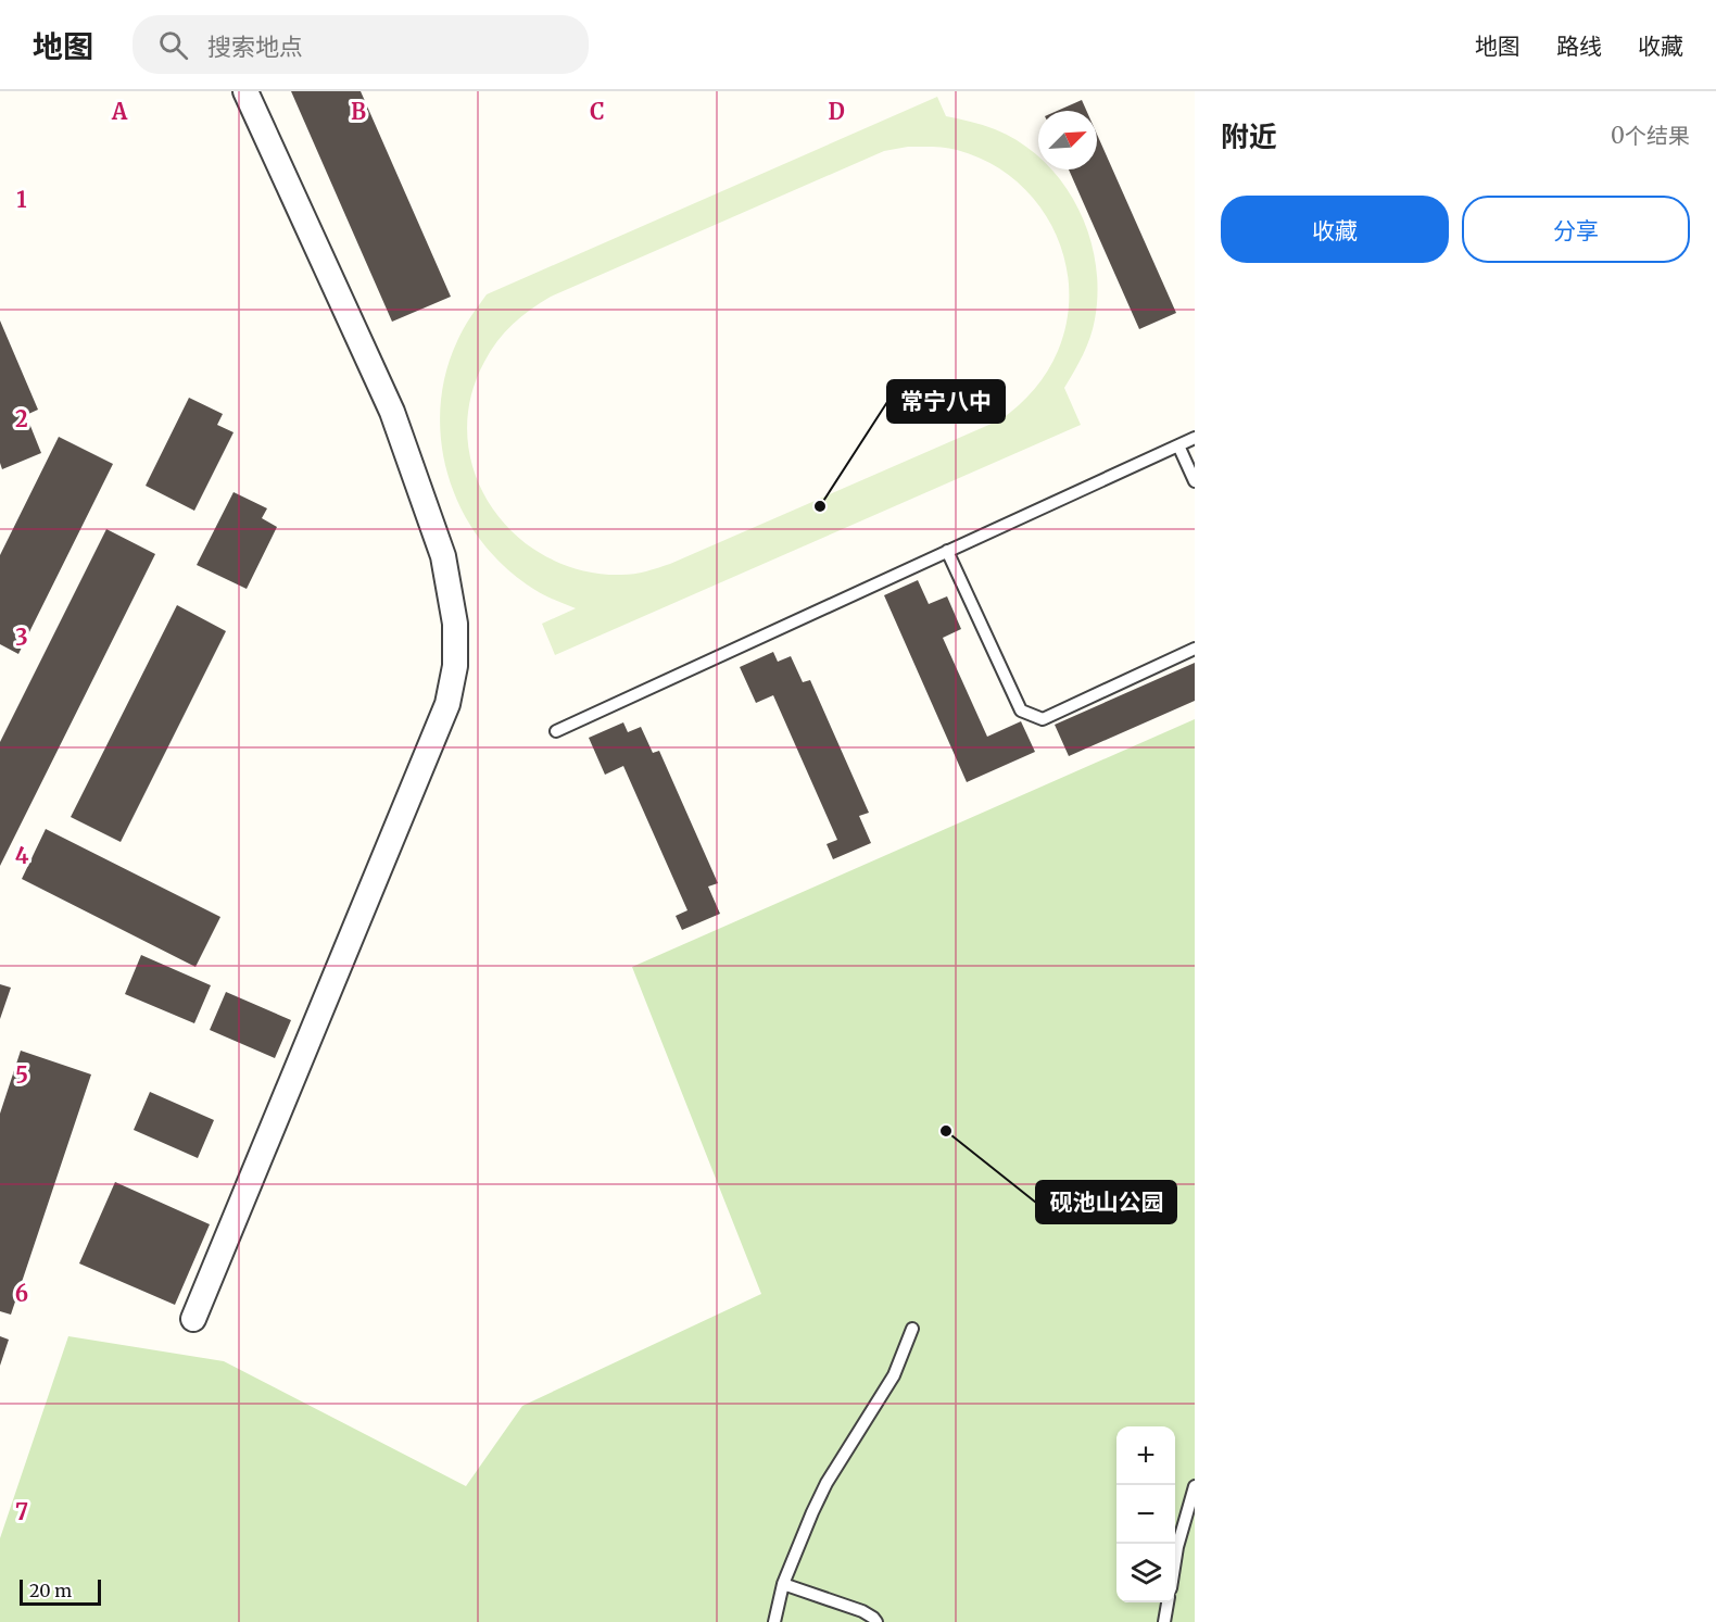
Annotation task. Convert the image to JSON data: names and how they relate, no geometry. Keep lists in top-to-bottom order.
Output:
{
  "places": ["常宁八中", "砚池山公园"],
  "scale_bar": "20 m",
  "north": "top right",
  "page": {
    "header": "地图",
    "search": "搜索地点",
    "nav": ["地图", "路线", "收藏"],
    "heading": ["附近", "0个结果"],
    "buttons": ["收藏", "分享"],
    "map_buttons": ["+", "−"],
    "scale": "20 m"
  },
  "grid": {
    "columns": [
      "A",
      "B",
      "C",
      "D"
    ],
    "rows": [
      "1",
      "2",
      "3",
      "4",
      "5",
      "6",
      "7"
    ]
  }
}
